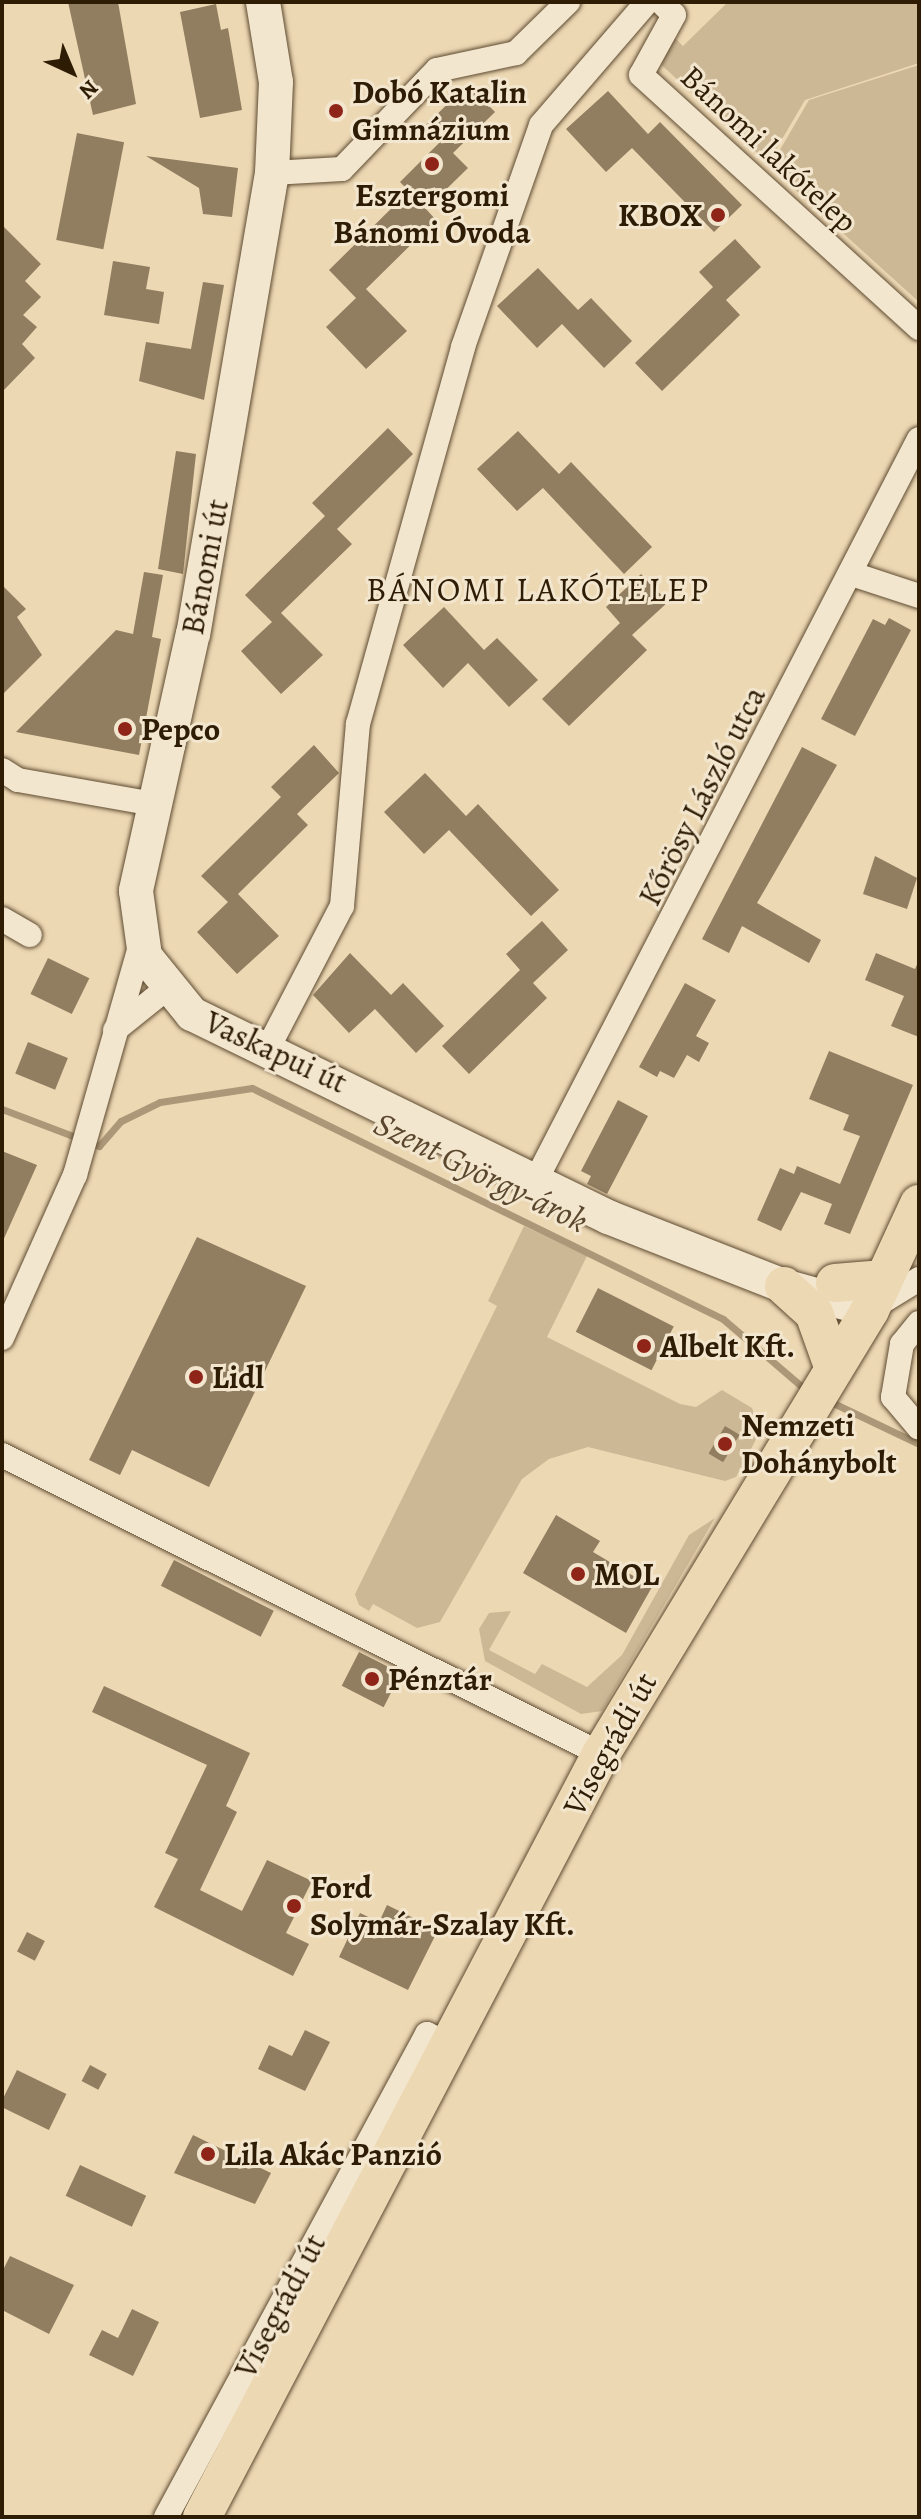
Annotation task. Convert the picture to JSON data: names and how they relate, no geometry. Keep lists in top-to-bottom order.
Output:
{
  "streets": {
    "main road": ["Bánomi út", "Vaskapui út", "Visegrádi út"],
    "street": ["Bánomi lakótelep", "Kőrösy László utca"]
  },
  "crossings": [
    ["Bánomi út", "Vaskapui út"],
    ["Kőrösy László utca", "Vaskapui út"],
    ["Vaskapui út", "Visegrádi út"]
  ],
  "districts": ["BÁNOMI LAKÓTELEP"],
  "water": ["Szent György-árok"],
  "places": [
    "Dobó Katalin Gimnázium",
    "Esztergomi Bánomi Óvoda",
    "KBOX",
    "Pepco",
    "Albelt Kft.",
    "Lidl",
    "Nemzeti Dohánybolt",
    "MOL",
    "Pénztár",
    "Ford Solymár-Szalay Kft.",
    "Lila Akác Panzió"
  ],
  "north": "bottom right"
}
